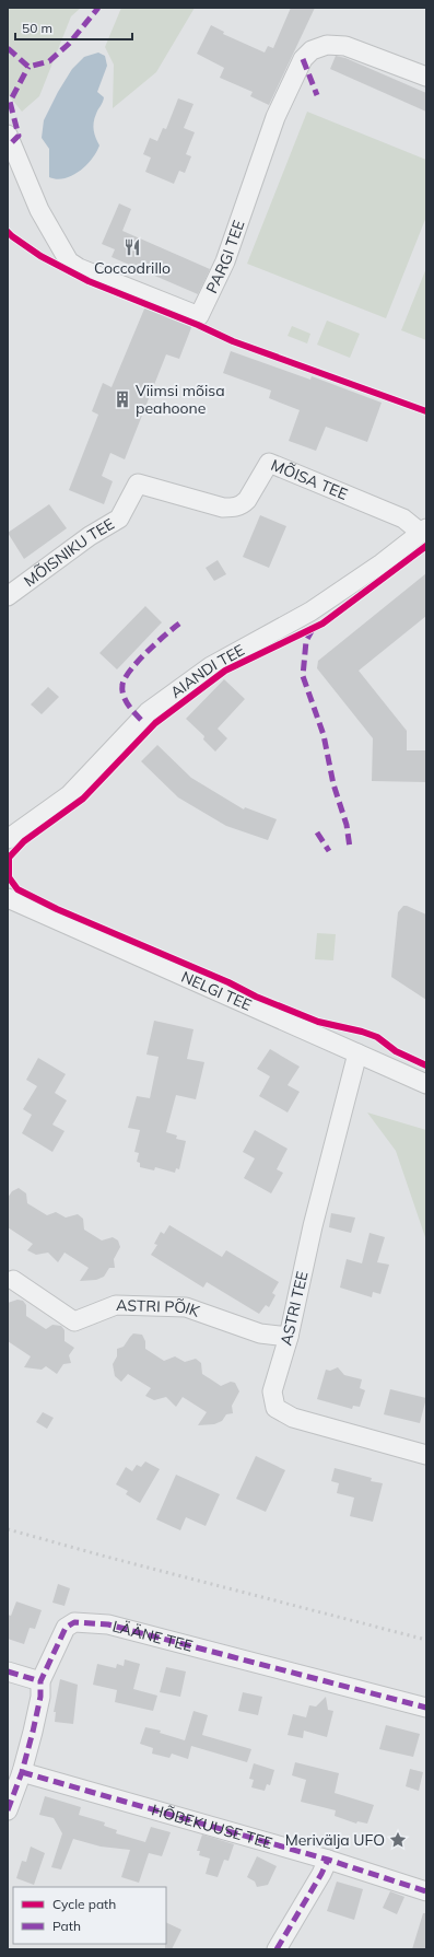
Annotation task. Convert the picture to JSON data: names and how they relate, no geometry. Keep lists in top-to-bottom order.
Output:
{
  "streets": {
    "street": [
      "PARGI TEE",
      "MÕISA TEE",
      "MÕISNIKU TEE",
      "AIANDI TEE",
      "NELGI TEE",
      "ASTRI TEE",
      "ASTRI PÕIK",
      "LÄÄNE TEE",
      "HÕBEKUUSE TEE"
    ]
  },
  "crossings": [
    ["MÕISA TEE", "MÕISNIKU TEE"],
    ["MÕISA TEE", "AIANDI TEE"],
    ["NELGI TEE", "ASTRI TEE"],
    ["ASTRI TEE", "ASTRI PÕIK"],
    ["LÄÄNE TEE", "HÕBEKUUSE TEE"]
  ],
  "places": {
    "restaurant": ["Coccodrillo"],
    "building": ["Viimsi mõisa peahoone"],
    "place": ["Merivälja UFO"]
  },
  "legend": ["Cycle path", "Path"],
  "scale_bar": "50 m"
}
